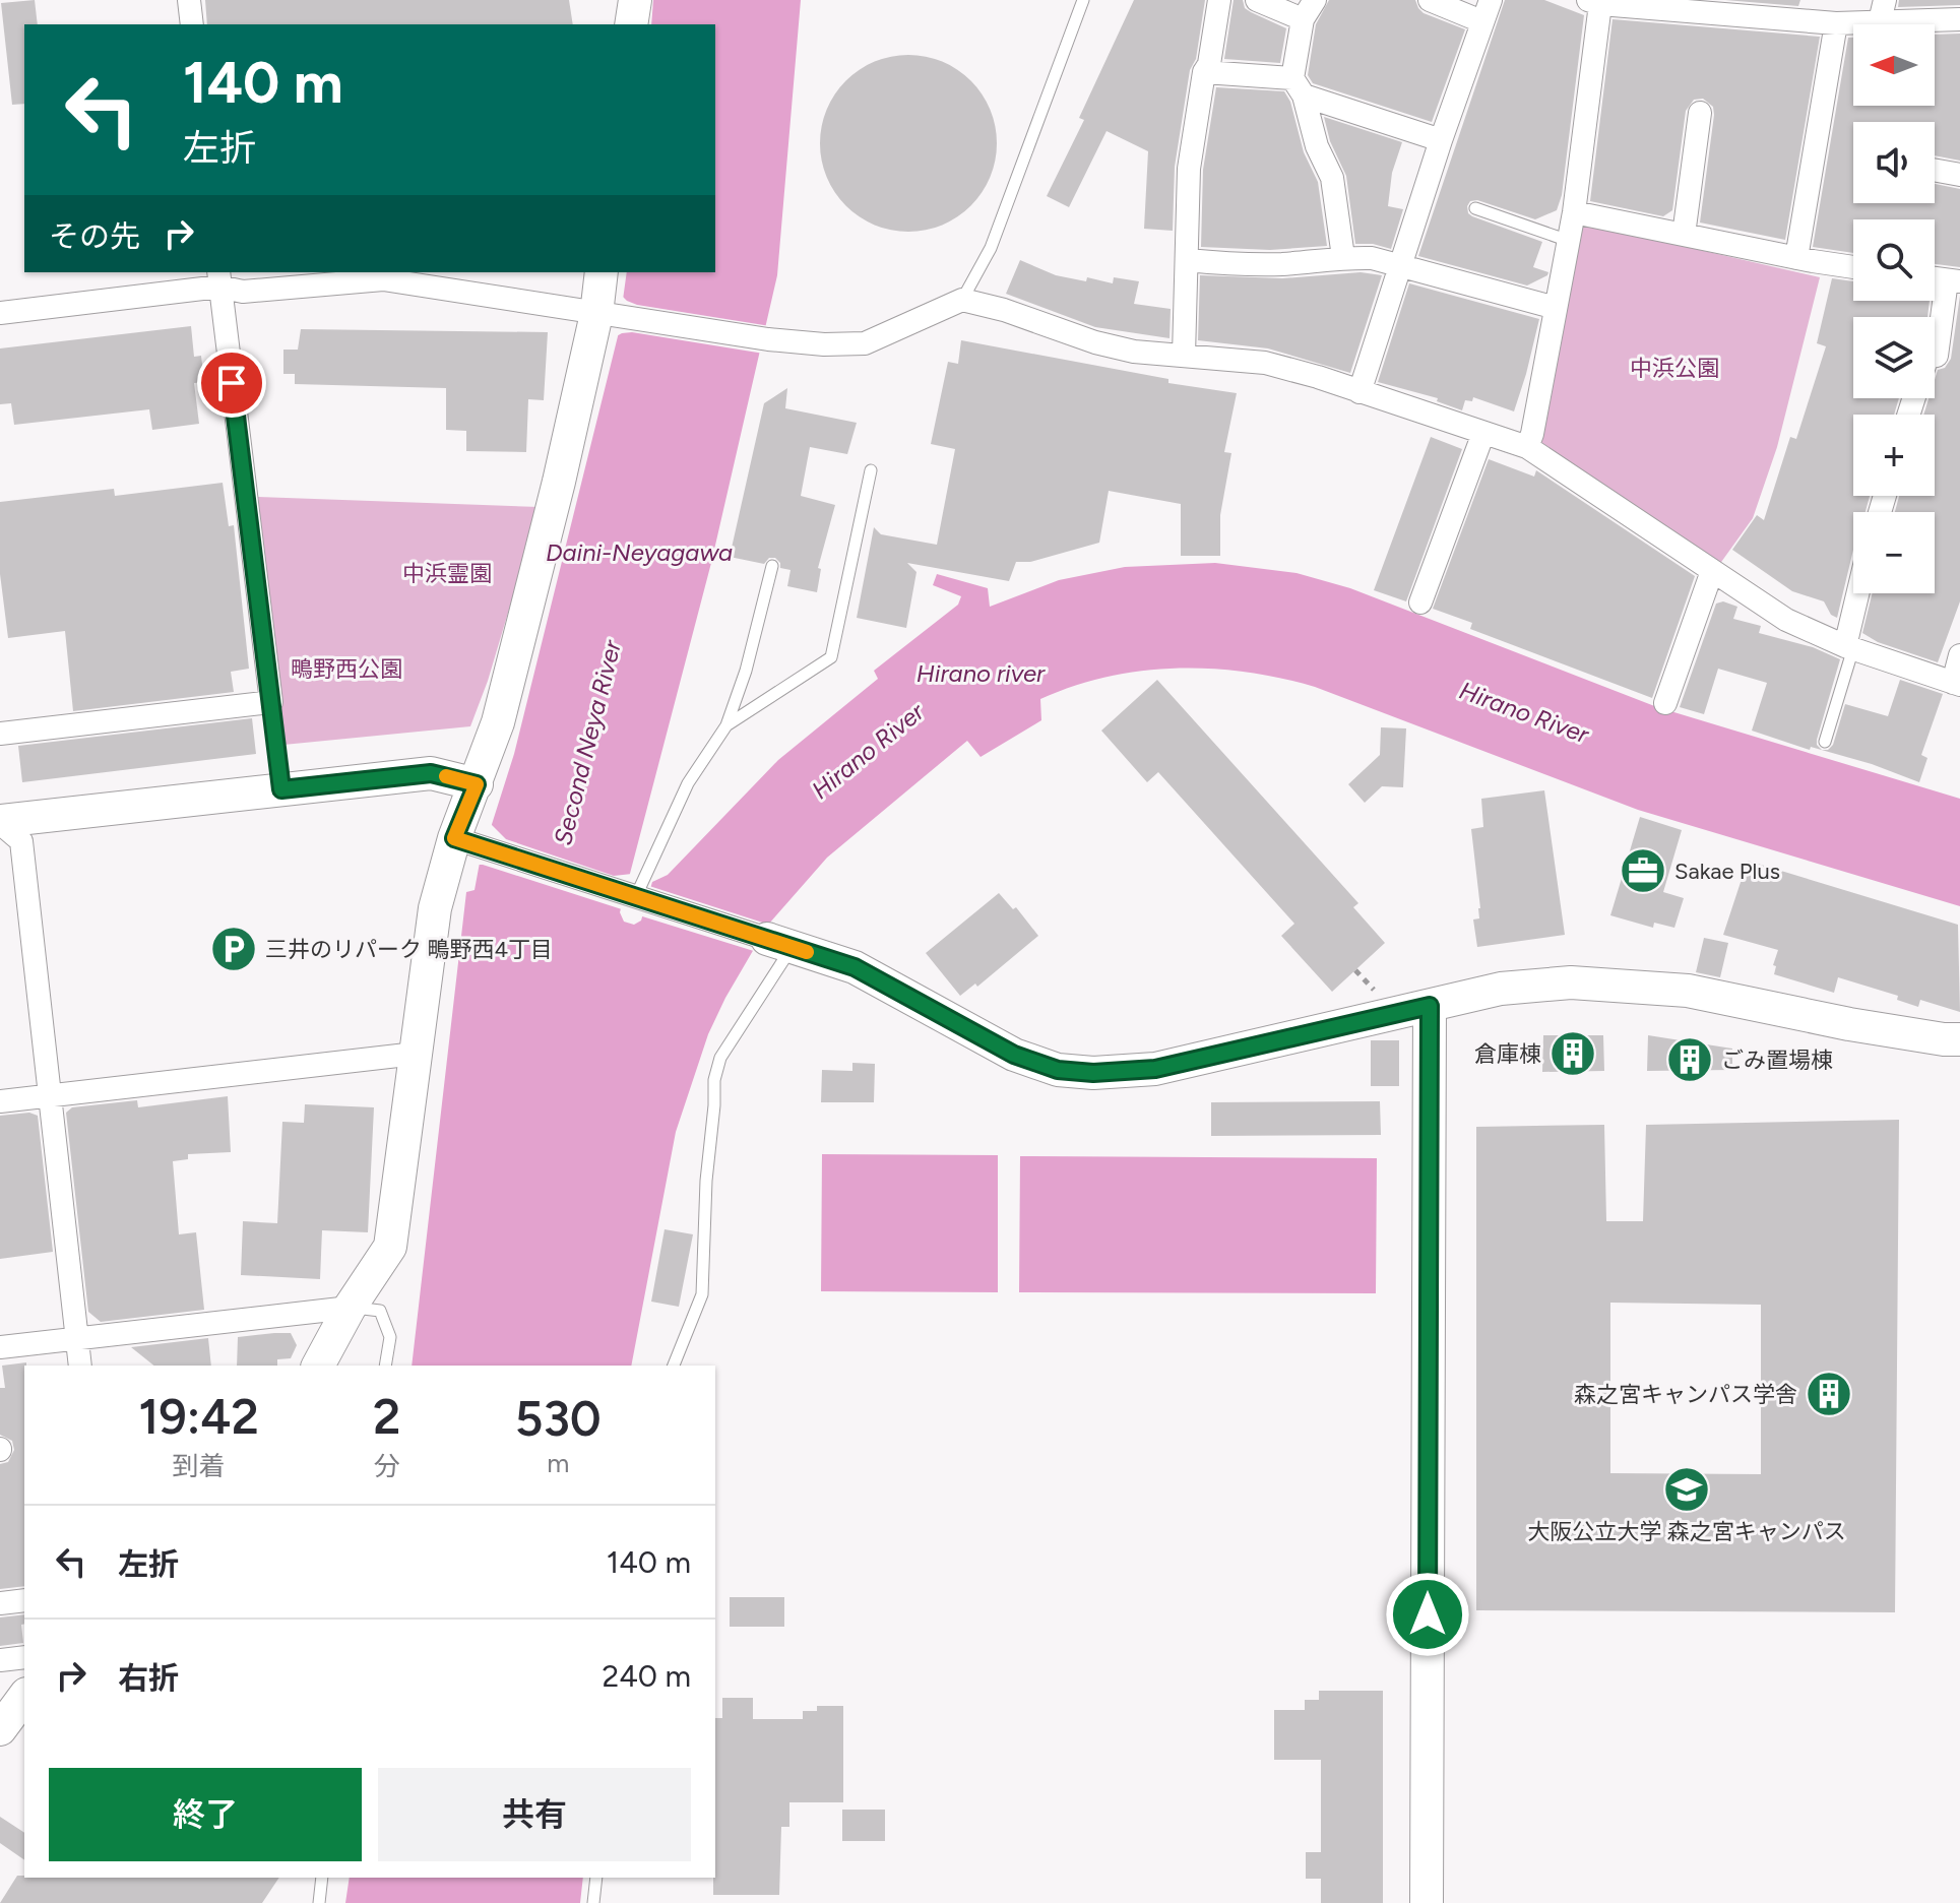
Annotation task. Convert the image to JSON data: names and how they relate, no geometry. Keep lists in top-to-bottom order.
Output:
{
  "water": [
    "Daini-Neyagawa",
    "Hirano river",
    "Hirano River",
    "Second Neya River"
  ],
  "parks": ["中浜公園", "中浜霊園", "鴫野西公園"],
  "places": {
    "office": ["Sakae Plus"],
    "parking": ["三井のリパーク 鴫野西4丁目"],
    "building": ["倉庫棟", "ごみ置場棟", "森之宮キャンパス学舎"],
    "school or university": ["大阪公立大学 森之宮キャンパス"]
  },
  "north": "left",
  "page": {
    "map_buttons": ["+", "−"],
    "turn": ["140 m", "左折"],
    "then": "その先",
    "eta": [
      "19:42",
      "到着",
      "2",
      "分",
      "530",
      "m"
    ],
    "list": [
      {
        "name": "左折",
        "value": "140 m"
      },
      {
        "name": "右折",
        "value": "240 m"
      }
    ],
    "buttons": ["終了", "共有"]
  }
}
